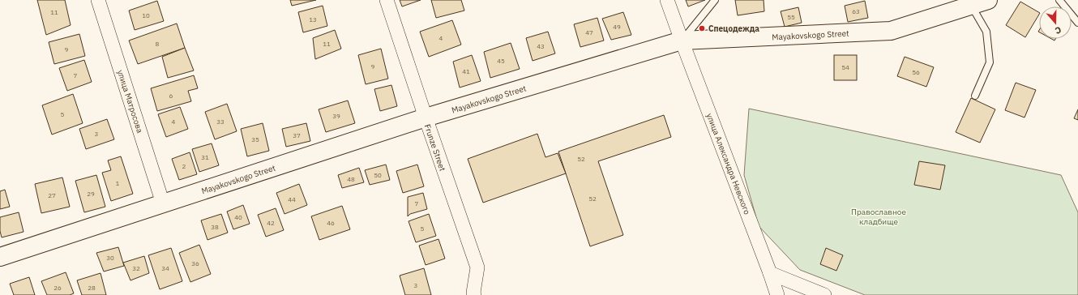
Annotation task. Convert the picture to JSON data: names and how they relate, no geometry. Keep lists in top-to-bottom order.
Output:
{
  "streets": {
    "street": [
      "Mayakovskogo Street",
      "улица Матросова",
      "Frunze Street",
      "улица Александра Невского"
    ]
  },
  "crossings": [
    ["Mayakovskogo Street", "улица Матросова"],
    ["Mayakovskogo Street", "Frunze Street"],
    ["Mayakovskogo Street", "улица Александра Невского"]
  ],
  "parks": ["Православное кладбище"],
  "places": ["Спецодежда"],
  "house_numbers": [
    "63",
    "11",
    "10",
    "55",
    "13",
    "49",
    "47",
    "4",
    "8",
    "11",
    "43",
    "9",
    "45",
    "9",
    "54",
    "41",
    "56",
    "7",
    "6",
    "5",
    "39",
    "4",
    "33",
    "3",
    "37",
    "35",
    "31",
    "52",
    "2",
    "50",
    "48",
    "1",
    "29",
    "27",
    "52",
    "44",
    "7",
    "40",
    "42",
    "46",
    "38",
    "5",
    "30",
    "36",
    "32",
    "34",
    "3",
    "26",
    "28"
  ],
  "north": "bottom"
}
